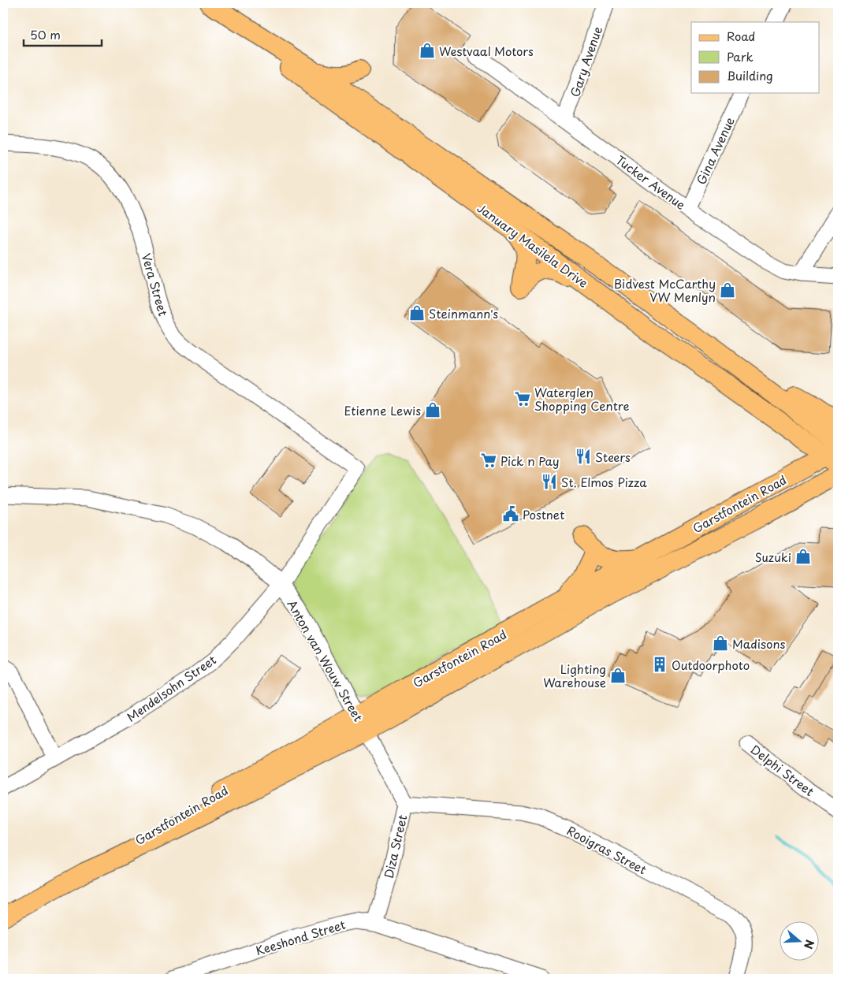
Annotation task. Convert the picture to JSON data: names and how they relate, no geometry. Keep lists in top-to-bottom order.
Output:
{
  "streets": {
    "main road": ["January Masilela Drive", "Garstfontein Road"],
    "street": [
      "Gary Avenue",
      "Gina Avenue",
      "Tucker Avenue",
      "Vera Street",
      "Anton van Wouw Street",
      "Mendelsohn Street",
      "Delphi Street",
      "Diza Street",
      "Rooigras Street",
      "Keeshond Street"
    ]
  },
  "crossings": [
    ["Gary Avenue", "Tucker Avenue"],
    ["Gina Avenue", "Tucker Avenue"],
    ["January Masilela Drive", "Garstfontein Road"],
    ["Vera Street", "Mendelsohn Street"],
    ["Garstfontein Road", "Anton van Wouw Street"],
    ["Garstfontein Road", "Diza Street"],
    ["Anton van Wouw Street", "Mendelsohn Street"],
    ["Anton van Wouw Street", "Diza Street"],
    ["Diza Street", "Rooigras Street"],
    ["Diza Street", "Keeshond Street"]
  ],
  "places": {
    "shop": [
      "Westvaal Motors",
      "Bidvest McCarthy VW Menlyn",
      "Steinmann's",
      "Etienne Lewis",
      "Suzuki",
      "Madisons",
      "Lighting Warehouse"
    ],
    "supermarket": ["Waterglen Shopping Centre", "Pick n Pay"],
    "restaurant": ["Steers", "St. Elmos Pizza"],
    "public building": ["Postnet"],
    "building": ["Outdoorphoto"]
  },
  "legend": ["Road", "Park", "Building"],
  "scale_bar": "50 m",
  "north": "right"
}
